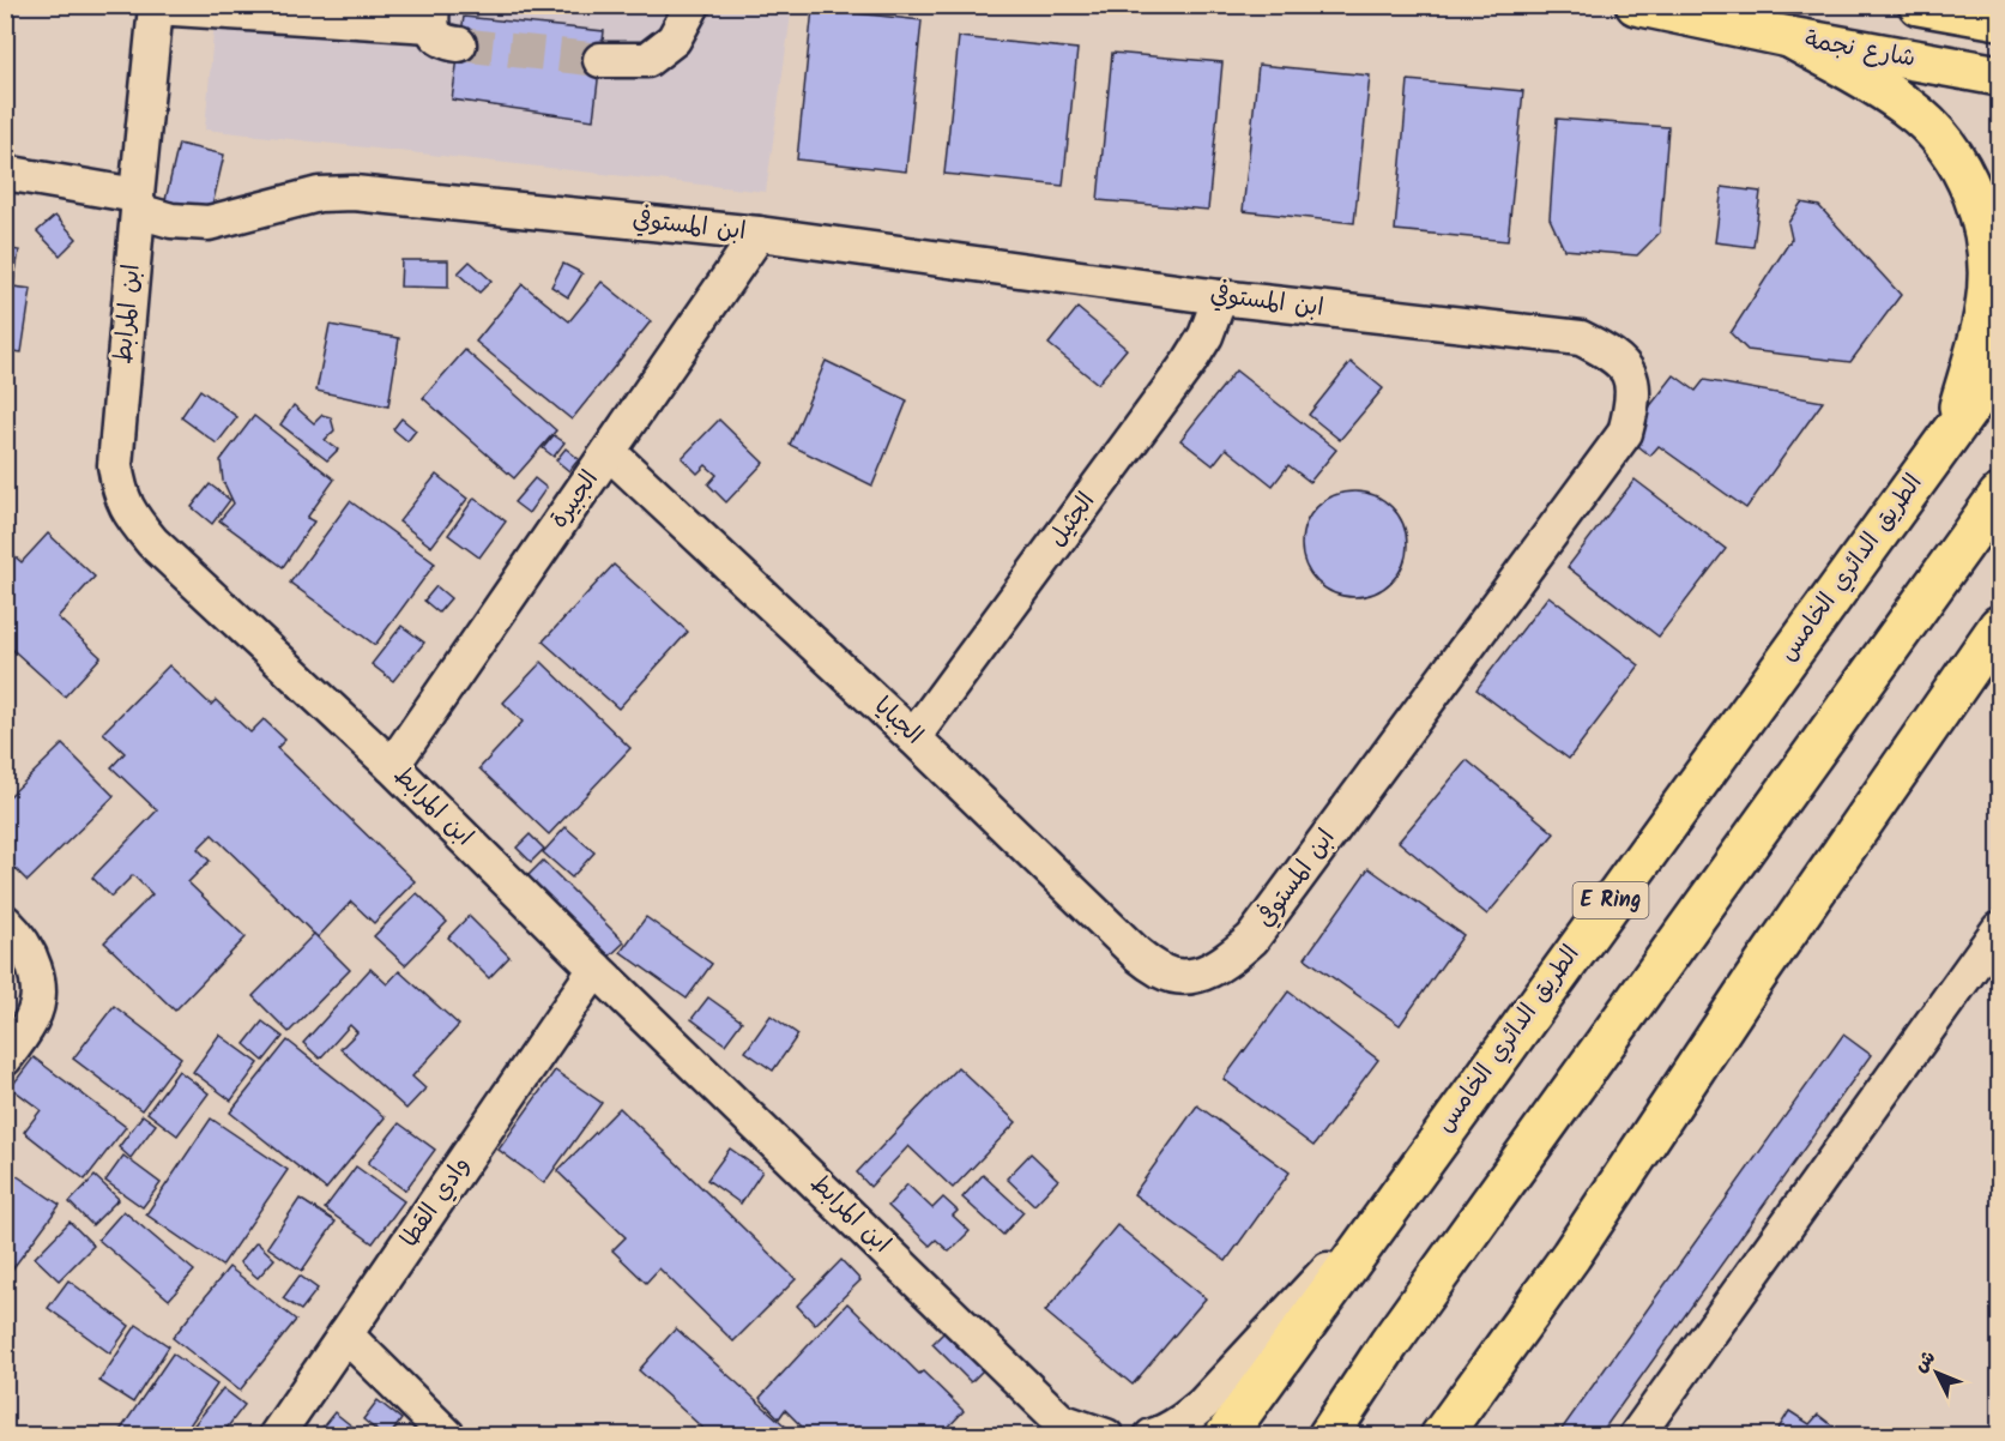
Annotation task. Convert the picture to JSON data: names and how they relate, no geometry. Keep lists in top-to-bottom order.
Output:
{
  "streets": {
    "main road": ["شارع نجمة", "الطريق الدائري الخامس", "E Ring"],
    "street": [
      "ابن المستوفي",
      "ابن المرابط",
      "الجبيرة",
      "الجثيل",
      "الجبايا",
      "وادي القطا"
    ]
  },
  "crossings": [
    ["ابن المستوفي", "ابن المرابط"],
    ["ابن المستوفي", "الجبيرة"],
    ["ابن المستوفي", "الجثيل"],
    ["ابن المستوفي", "الجبايا"],
    ["ابن المرابط", "الجبيرة"],
    ["ابن المرابط", "وادي القطا"],
    ["الجبيرة", "الجبايا"],
    ["الجثيل", "الجبايا"]
  ],
  "north": "top left"
}
